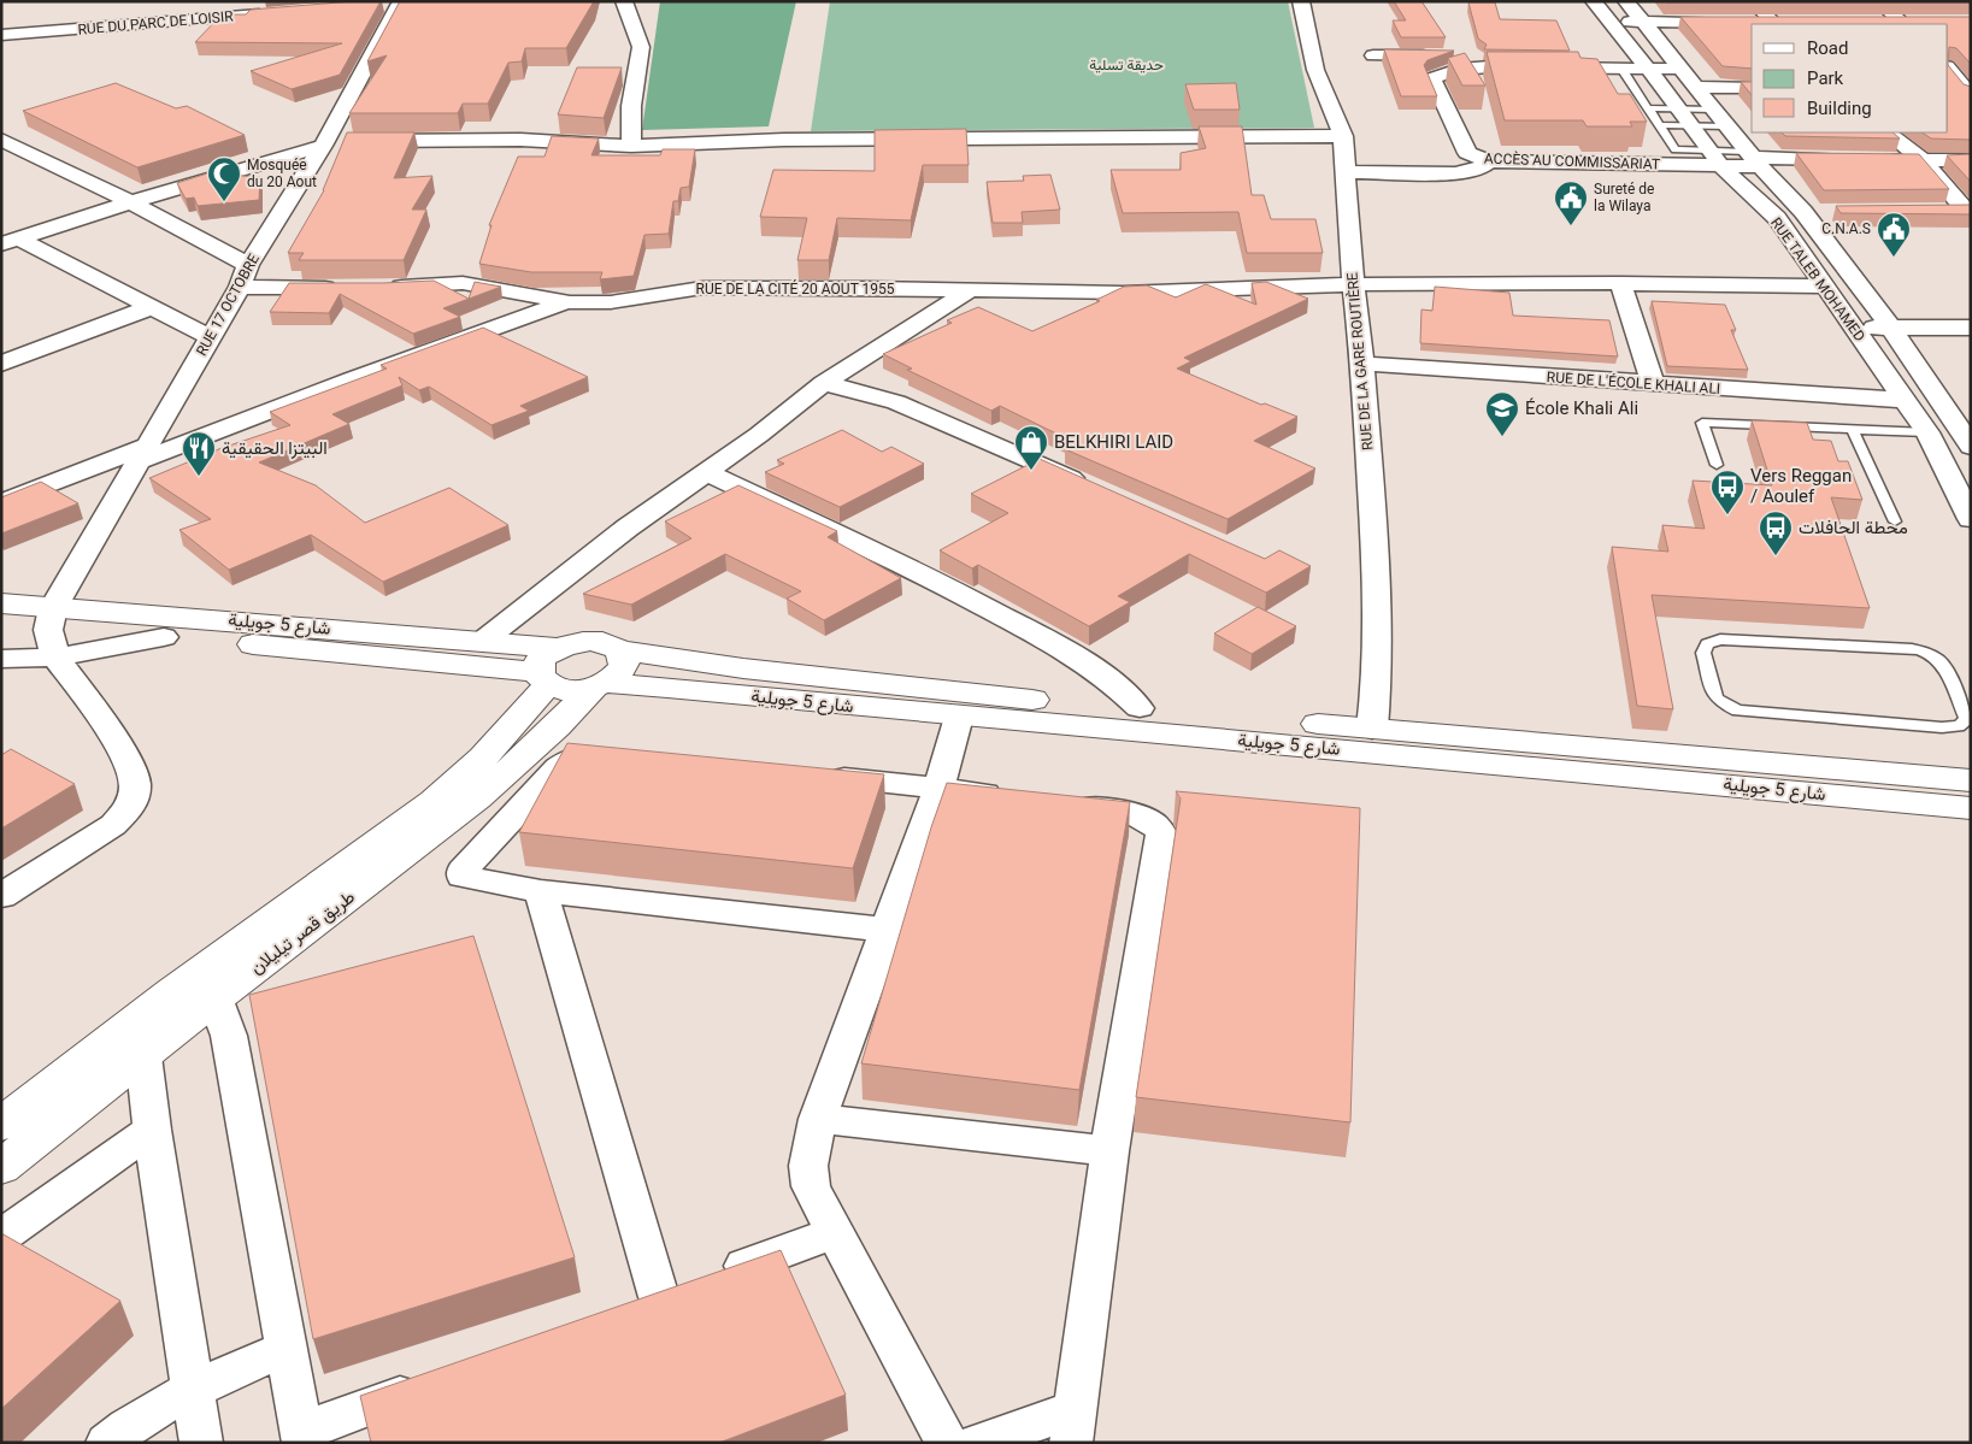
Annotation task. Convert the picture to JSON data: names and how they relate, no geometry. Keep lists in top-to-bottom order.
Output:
{
  "streets": {
    "main road": ["شارع 5 جويلية", "طريق قصر تيليلان"],
    "street": [
      "RUE DU PARC DE LOISIR",
      "ACCÈS AU COMMISSARIAT",
      "RUE TALEB MOHAMED",
      "RUE DE LA CITÉ 20 AOUT 1955",
      "RUE 17 OCTOBRE",
      "RUE DE LA GARE ROUTIÈRE",
      "RUE DE L'ÉCOLE KHALI ALI"
    ]
  },
  "crossings": [
    ["ACCÈS AU COMMISSARIAT", "RUE TALEB MOHAMED"],
    ["RUE TALEB MOHAMED", "RUE DE LA CITÉ 20 AOUT 1955"],
    ["RUE TALEB MOHAMED", "RUE DE L'ÉCOLE KHALI ALI"],
    ["RUE DE LA CITÉ 20 AOUT 1955", "RUE DE LA GARE ROUTIÈRE"],
    ["RUE 17 OCTOBRE", "شارع 5 جويلية"],
    ["RUE DE LA GARE ROUTIÈRE", "RUE DE L'ÉCOLE KHALI ALI"],
    ["RUE DE LA GARE ROUTIÈRE", "شارع 5 جويلية"],
    ["شارع 5 جويلية", "طريق قصر تيليلان"]
  ],
  "parks": ["حديقة تسلية"],
  "places": {
    "mosque": ["Mosquée du 20 Aout"],
    "public building": ["Sureté de la Wilaya", "C.N.A.S"],
    "school or university": ["École Khali Ali"],
    "shop": ["BELKHIRI LAID"],
    "restaurant": ["البيتزا الحقيقية"],
    "bus stop": ["Vers Reggan / Aoulef", "محطة الحافلات"]
  },
  "legend": ["Road", "Park", "Building"]
}
